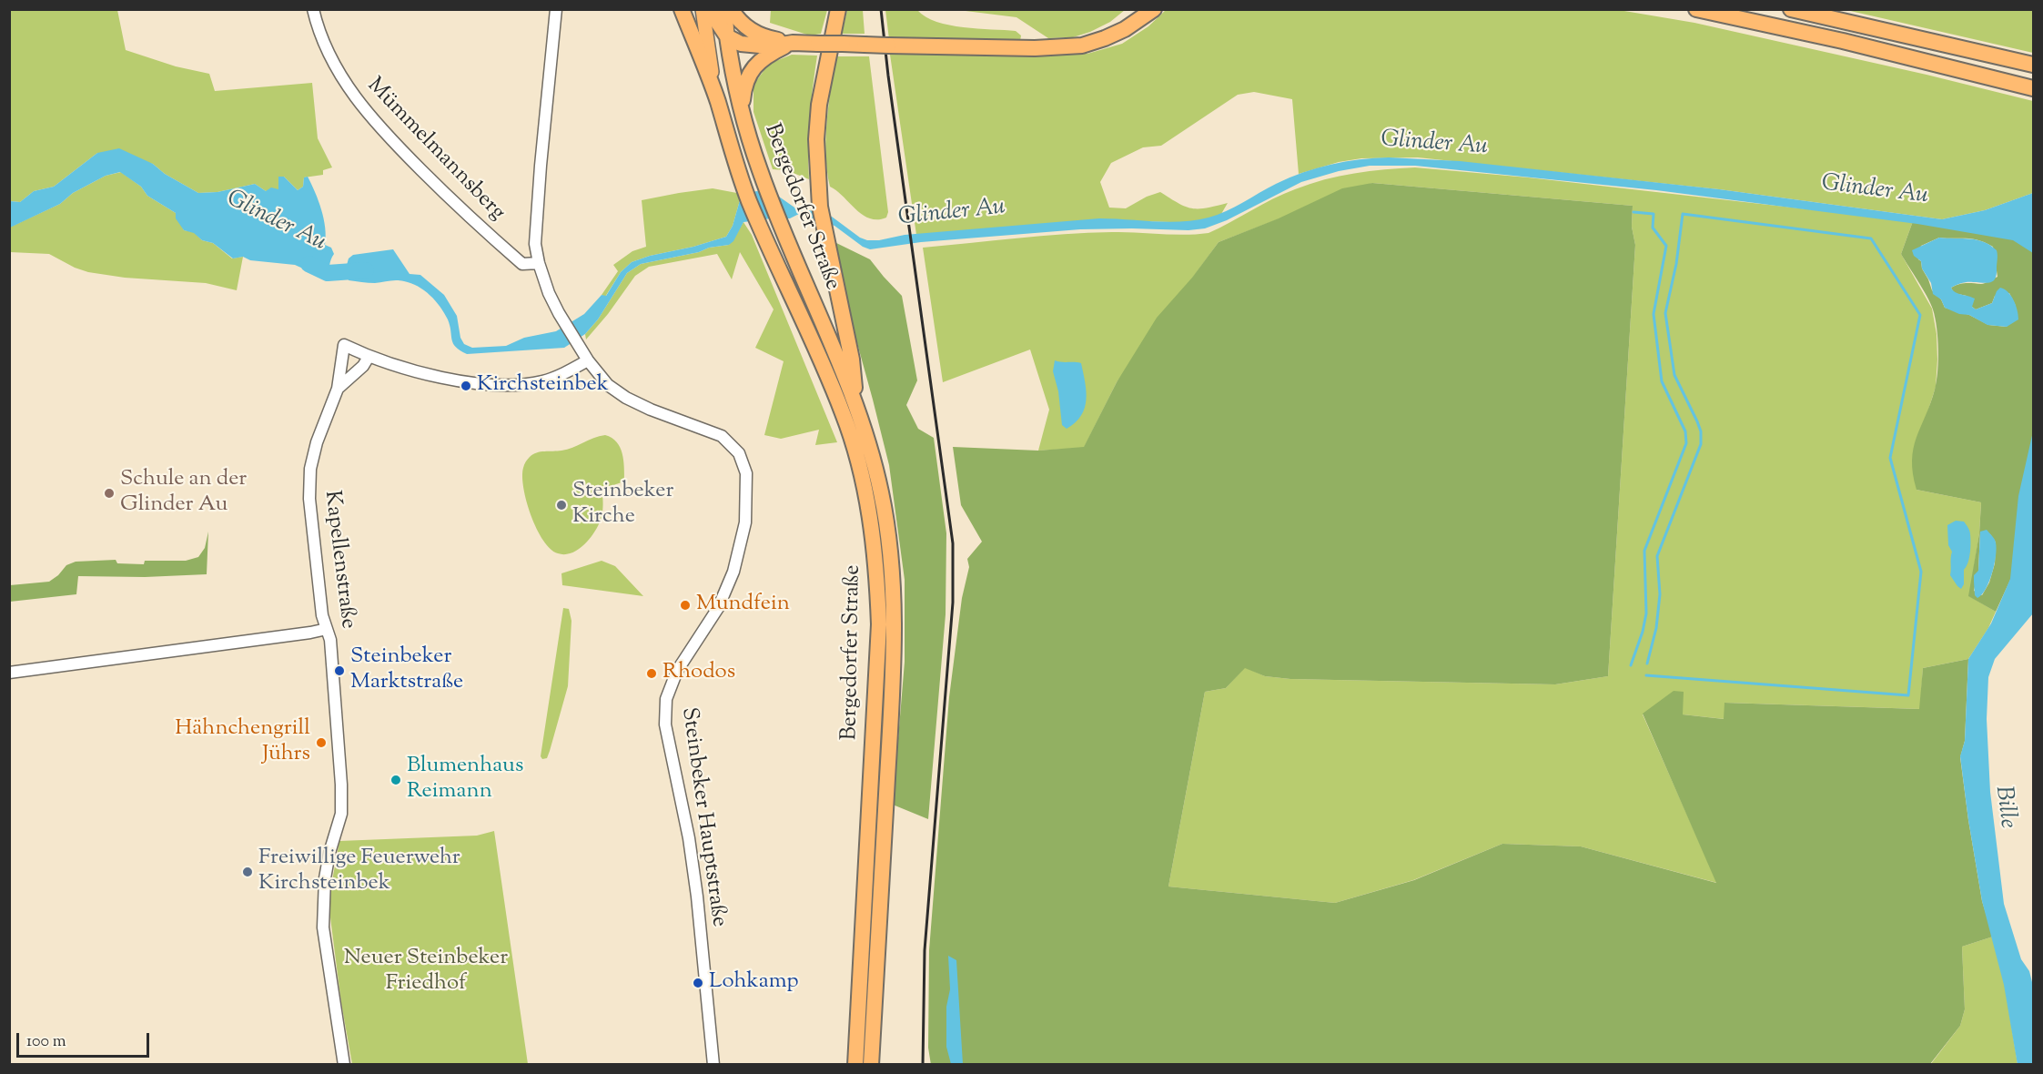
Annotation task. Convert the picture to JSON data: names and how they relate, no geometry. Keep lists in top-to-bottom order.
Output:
{
  "streets": {
    "highway": ["Bergedorfer Straße"],
    "street": ["Mümmelmannsberg", "Kapellenstraße", "Steinbeker Hauptstraße"]
  },
  "crossings": [
    ["Mümmelmannsberg", "Steinbeker Hauptstraße"]
  ],
  "water": ["Glinder Au", "Bille"],
  "parks": ["Neuer Steinbeker Friedhof"],
  "places": [
    "Kirchsteinbek",
    "Schule an der Glinder Au",
    "Steinbeker Kirche",
    "Mundfein",
    "Steinbeker Marktstraße",
    "Rhodos",
    "Hähnchengrill Jührs",
    "Blumenhaus Reimann",
    "Freiwillige Feuerwehr Kirchsteinbek",
    "Lohkamp"
  ],
  "scale_bar": "100 m"
}
